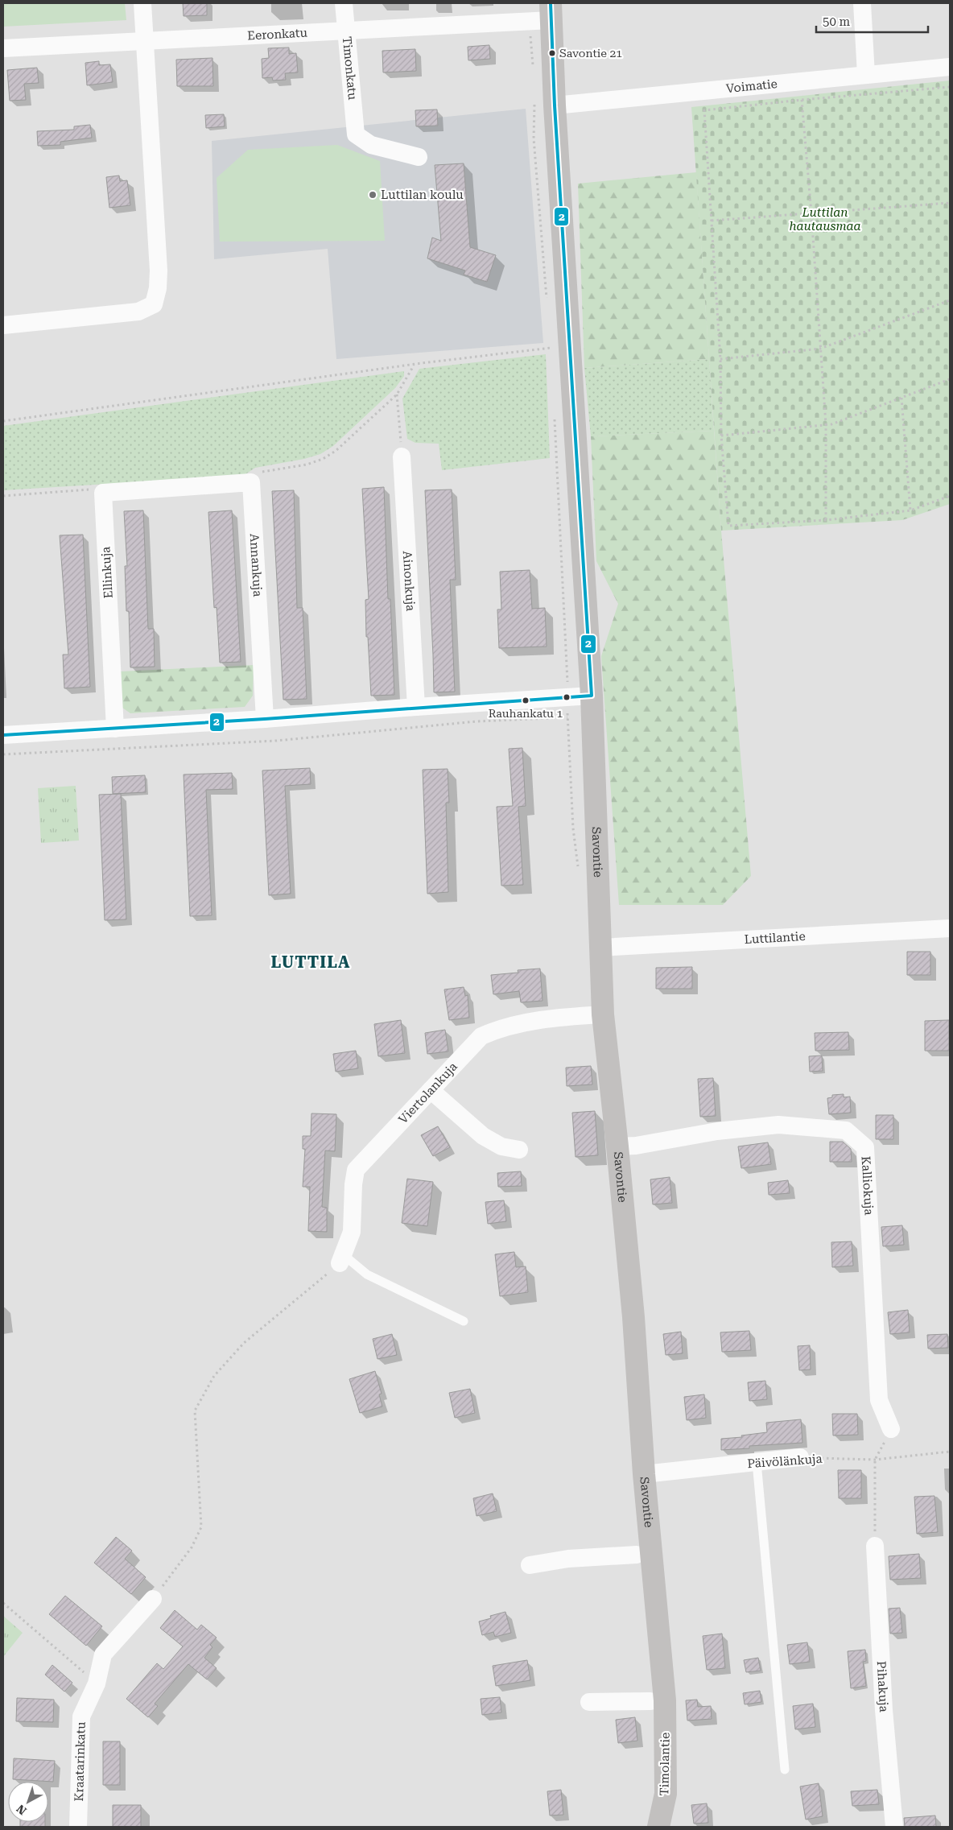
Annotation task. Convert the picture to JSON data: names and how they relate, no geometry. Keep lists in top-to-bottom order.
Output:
{
  "streets": {
    "street": [
      "Eeronkatu",
      "Timonkatu",
      "Voimatie",
      "Annankuja",
      "Ellinkuja",
      "Ainonkuja",
      "Savontie",
      "Luttilantie",
      "Viertolankuja",
      "Kalliokuja",
      "Päivölänkuja",
      "Pihakuja",
      "Kraatarinkatu",
      "Timolantie"
    ]
  },
  "crossings": [
    ["Eeronkatu", "Timonkatu"],
    ["Eeronkatu", "Savontie"],
    ["Voimatie", "Savontie"],
    ["Savontie", "Luttilantie"],
    ["Savontie", "Viertolankuja"],
    ["Savontie", "Kalliokuja"],
    ["Savontie", "Päivölänkuja"],
    ["Savontie", "Timolantie"]
  ],
  "districts": ["LUTTILA"],
  "parks": ["Luttilan hautausmaa"],
  "places": ["Savontie 21", "Luttilan koulu", "Rauhankatu 1"],
  "lines": ["transit line 2"],
  "scale_bar": "50 m",
  "north": "bottom left"
}
